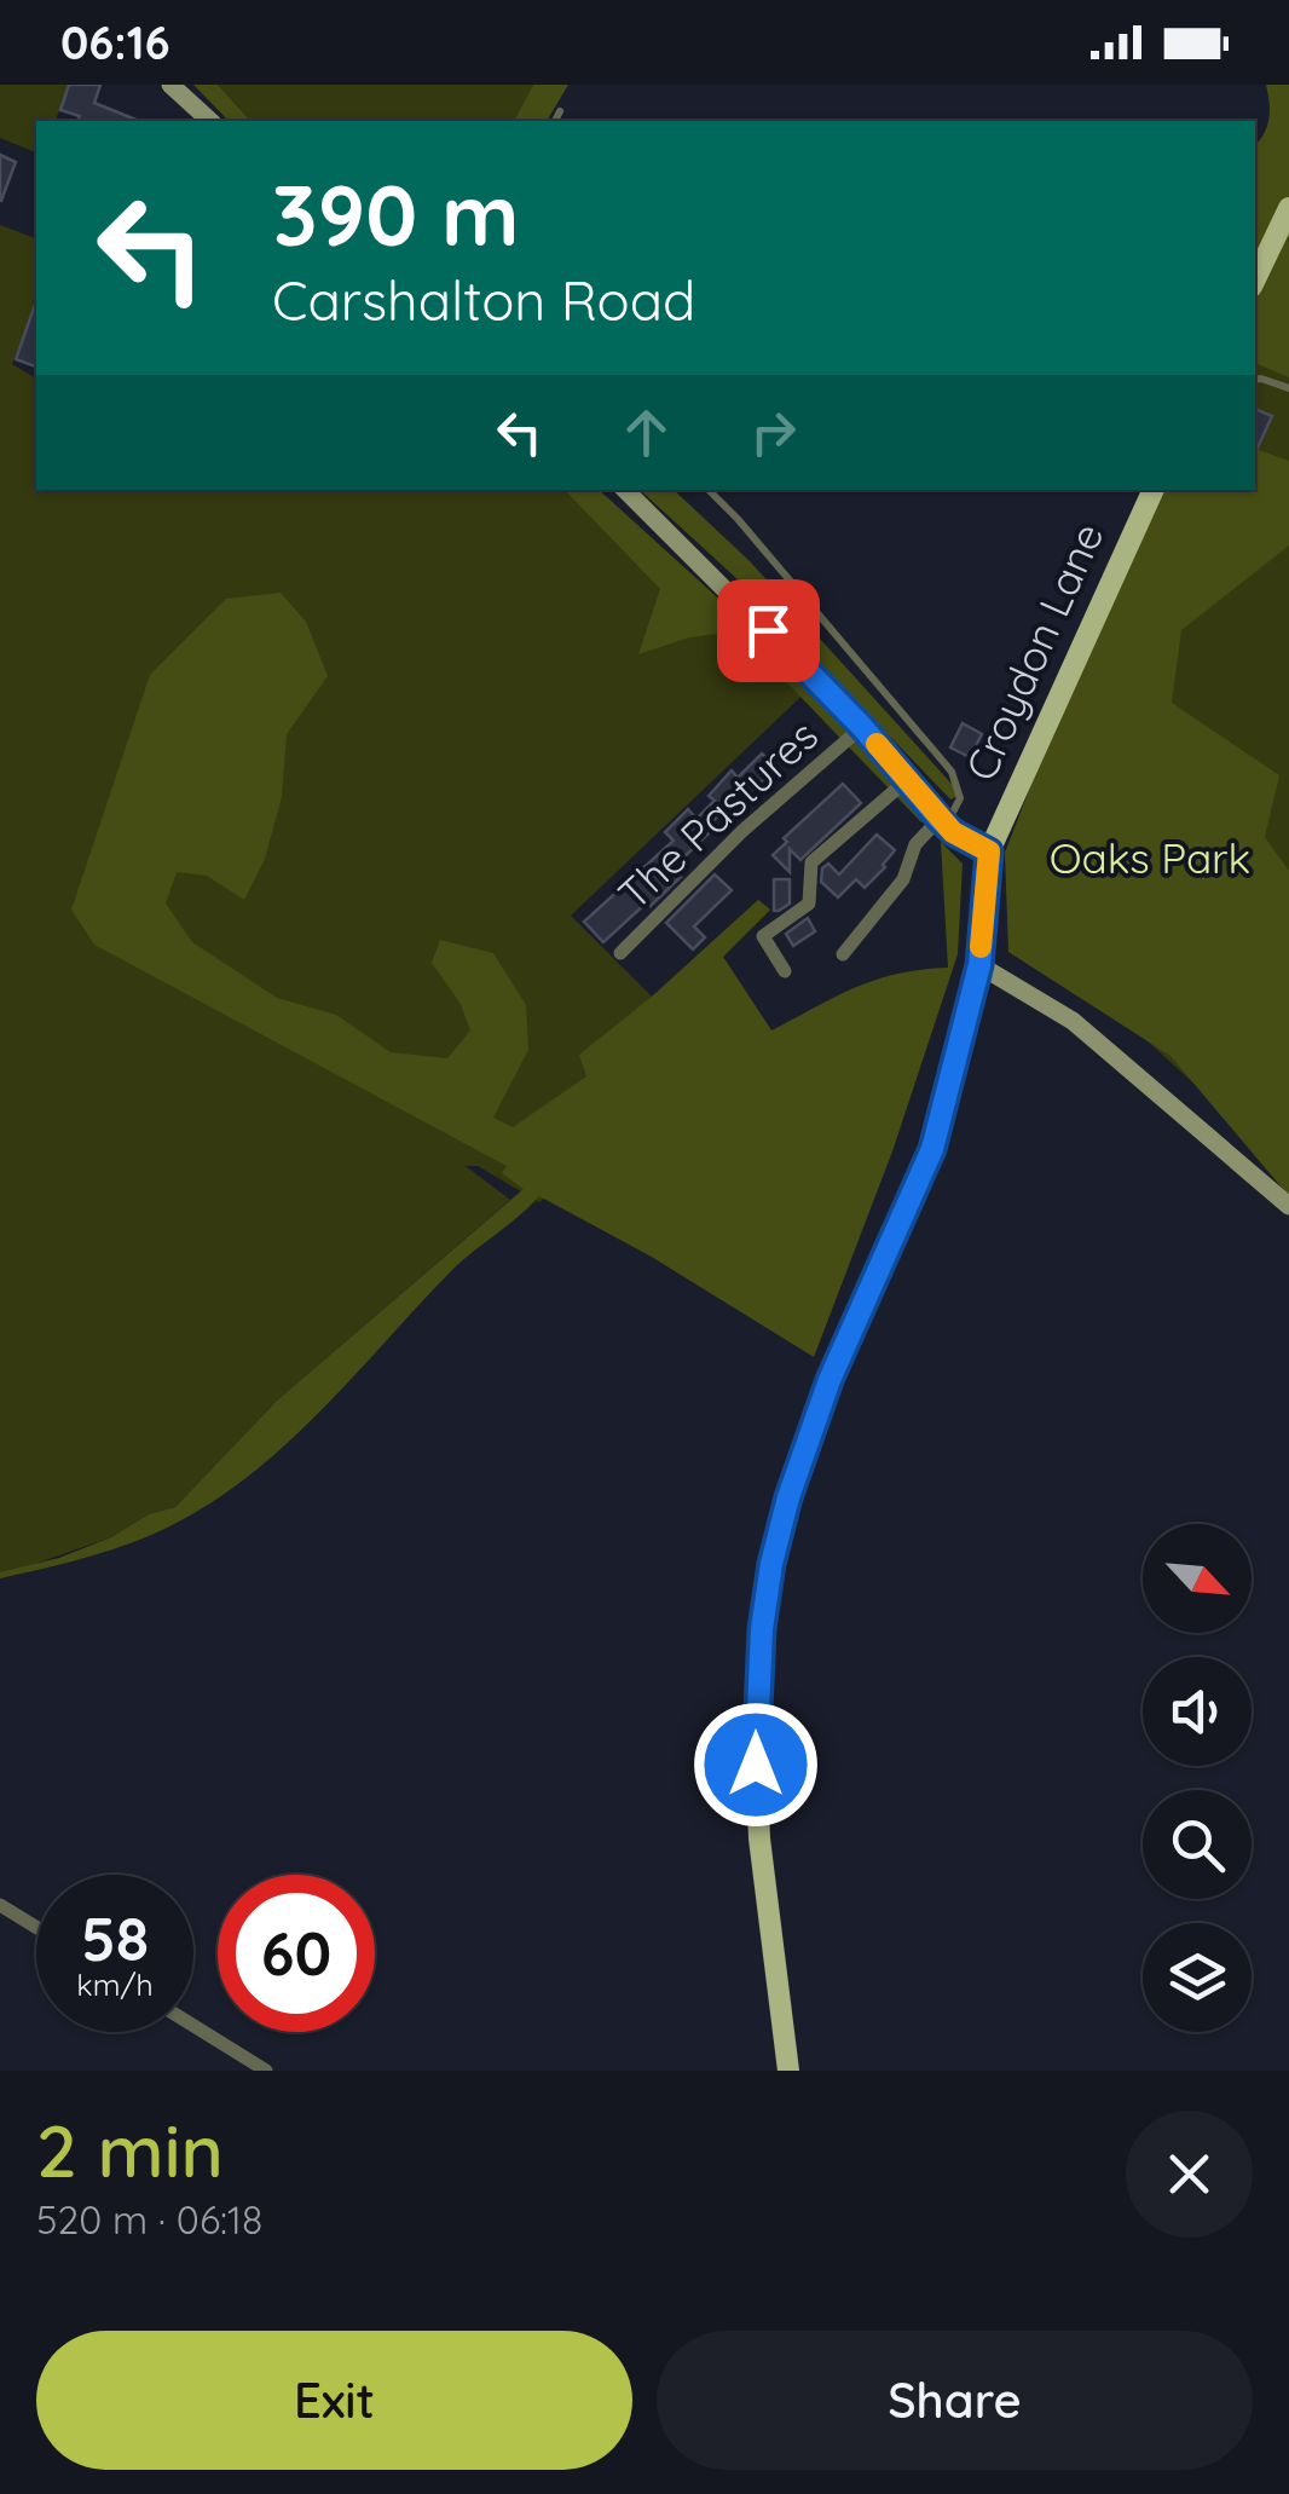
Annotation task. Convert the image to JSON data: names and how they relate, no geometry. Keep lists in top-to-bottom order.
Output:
{
  "streets": {
    "main road": ["Croydon Lane"],
    "street": ["The Pastures"]
  },
  "parks": ["Oaks Park"],
  "north": "bottom right",
  "page": {
    "status": "06:16",
    "turn": ["390 m", "Carshalton Road"],
    "speed": "58 km/h",
    "limit": "60",
    "heading": ["2 min", "520 m · 06:18"],
    "buttons": ["Exit", "Share"]
  }
}
